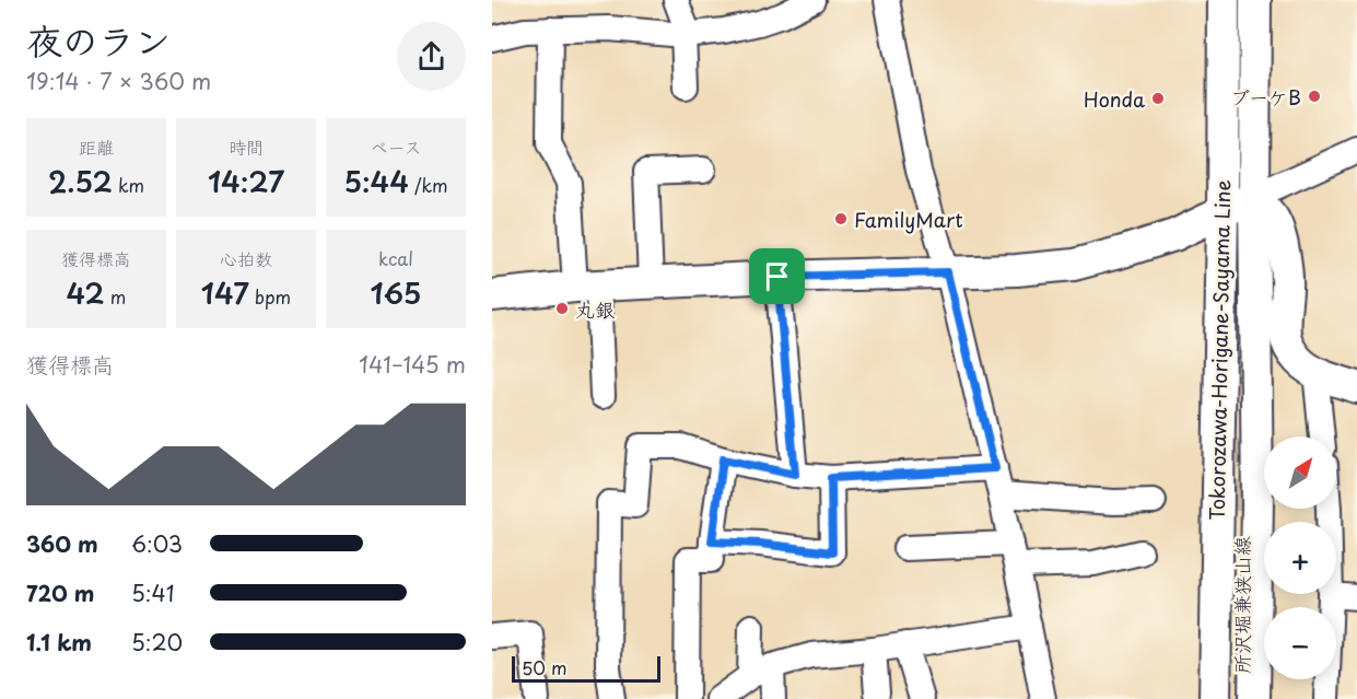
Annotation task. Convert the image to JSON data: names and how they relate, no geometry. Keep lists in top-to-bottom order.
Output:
{
  "streets": {
    "main road": ["Tokorozawa-Horigane-Sayama Line", "所沢堀兼狭山線"]
  },
  "places": [
    "ブーケB",
    "Honda",
    "FamilyMart",
    "丸銀"
  ],
  "scale_bar": "50 m",
  "north": "top right",
  "page": {
    "heading": ["夜のラン", "19:14 · 7 × 360 m"],
    "stats": [
      ["距離", "2.52 km"],
      ["時間", "14:27"],
      ["ペース", "5:44 /km"],
      ["獲得標高", "42 m"],
      ["心拍数", "147 bpm"],
      ["kcal", "165"]
    ],
    "chart": ["獲得標高", "141–145 m"],
    "map_buttons": ["+", "−"],
    "list": [
      {
        "name": "360 m",
        "note": "6:03"
      },
      {
        "name": "720 m",
        "note": "5:41"
      },
      {
        "name": "1.1 km",
        "note": "5:20"
      }
    ],
    "scale": "50 m"
  }
}
